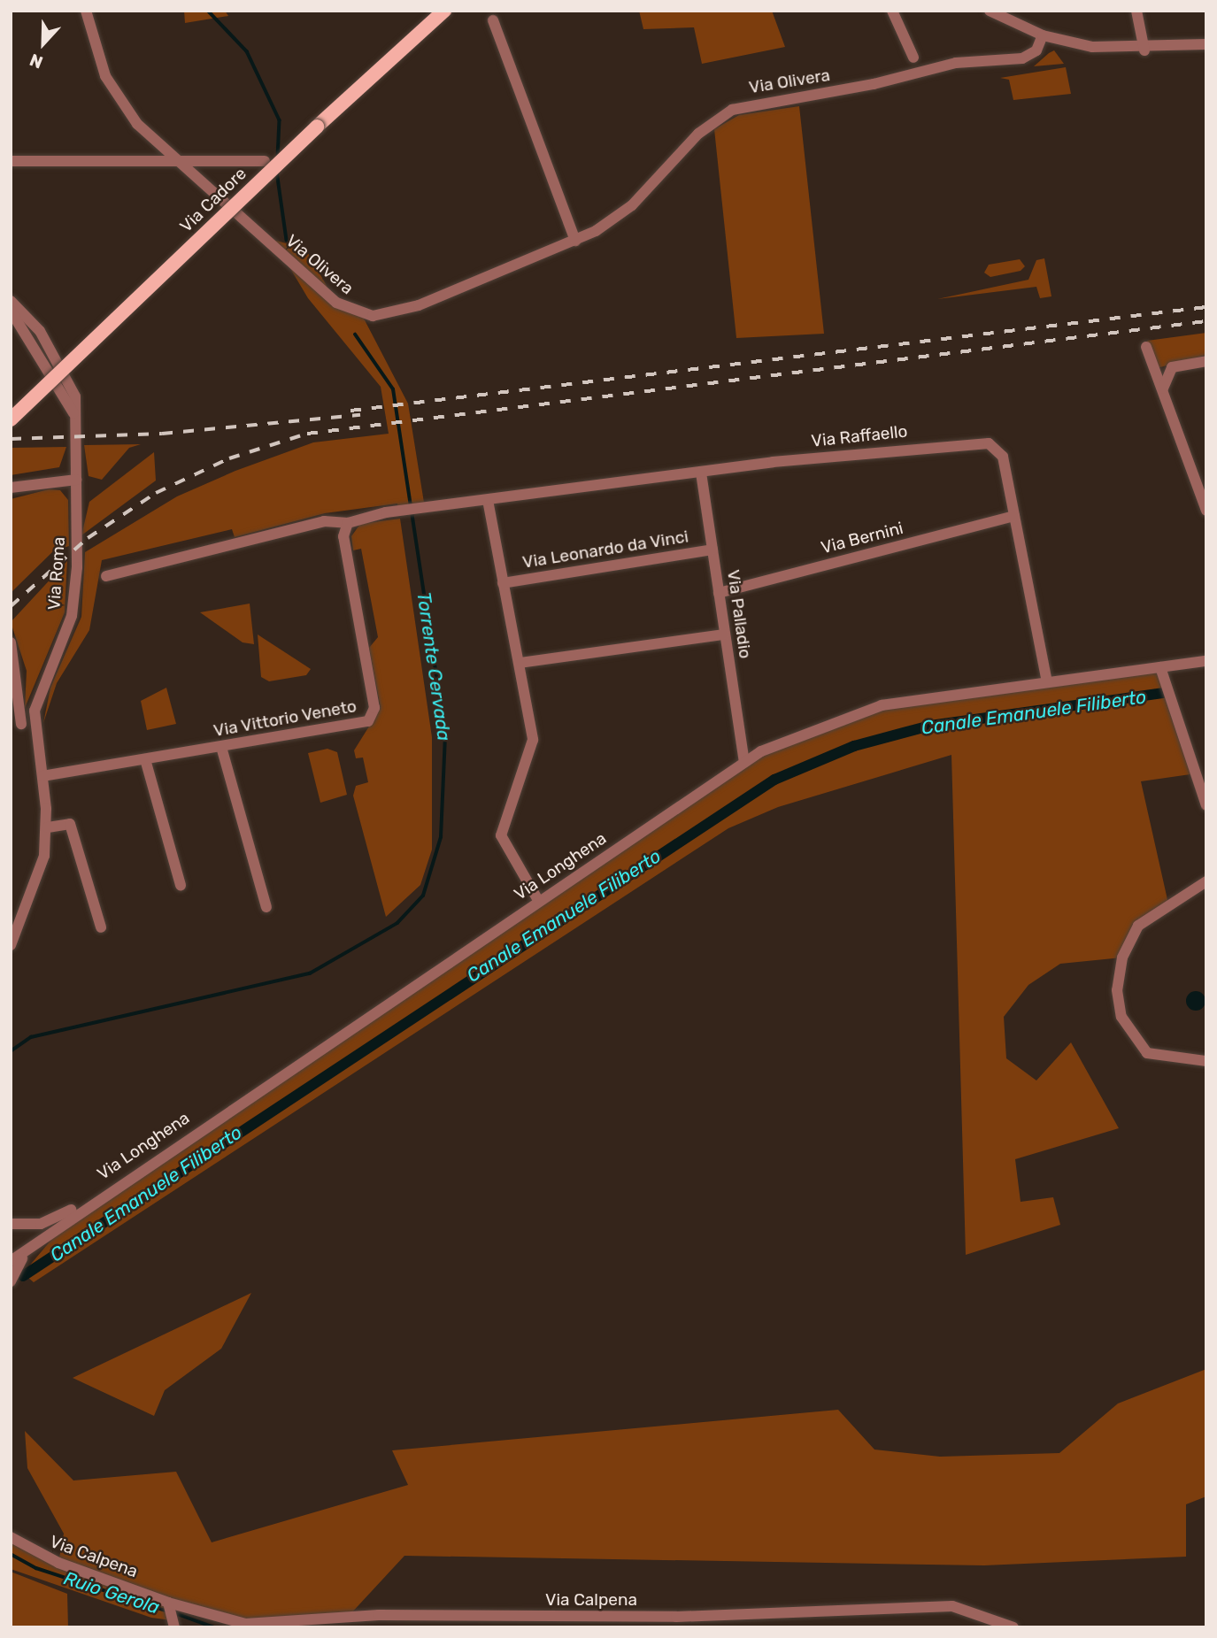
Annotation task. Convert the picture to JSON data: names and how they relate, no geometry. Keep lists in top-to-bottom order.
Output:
{
  "streets": {
    "main road": ["Via Cadore"],
    "street": [
      "Via Olivera",
      "Via Raffaello",
      "Via Bernini",
      "Via Leonardo da Vinci",
      "Via Roma",
      "Via Palladio",
      "Via Vittorio Veneto",
      "Via Longhena",
      "Via Calpena"
    ]
  },
  "crossings": [
    ["Via Raffaello", "Via Bernini"],
    ["Via Raffaello", "Via Palladio"],
    ["Via Raffaello", "Via Vittorio Veneto"],
    ["Via Raffaello", "Via Longhena"],
    ["Via Bernini", "Via Palladio"],
    ["Via Leonardo da Vinci", "Via Palladio"],
    ["Via Roma", "Via Vittorio Veneto"],
    ["Via Palladio", "Via Longhena"]
  ],
  "water": ["Torrente Cervada", "Canale Emanuele Filiberto", "Ruio Gerola"],
  "north": "bottom"
}
